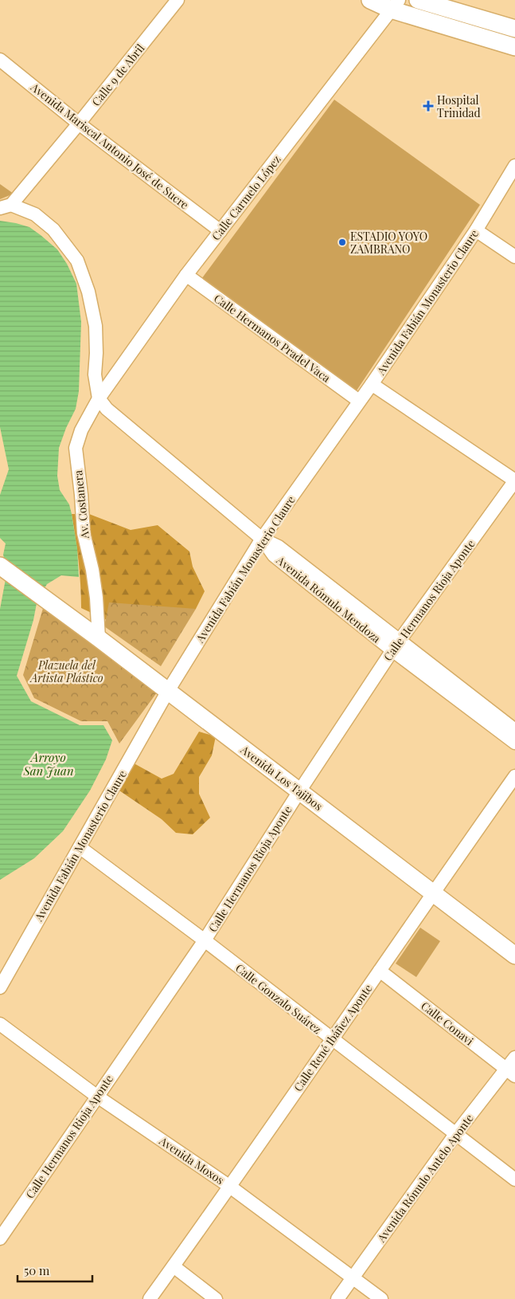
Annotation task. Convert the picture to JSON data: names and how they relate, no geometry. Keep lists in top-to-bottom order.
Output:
{
  "streets": {
    "main road": ["Avenida Los Tajibos"],
    "street": [
      "Calle 9 de Abril",
      "Avenida Mariscal Antonio José de Sucre",
      "Calle Carmelo López",
      "Avenida Fabián Monasterio Claure",
      "Calle Hermanos Pradel Vaca",
      "Av. Costanera",
      "Avenida Rómulo Mendoza",
      "Calle Hermanos Rioja Aponte",
      "Calle Gonzalo Suárez",
      "Calle Conavi",
      "Calle René Ibáñez Aponte",
      "Avenida Moxos",
      "Avenida Rómulo Antelo Aponte"
    ]
  },
  "crossings": [
    ["Calle 9 de Abril", "Avenida Mariscal Antonio José de Sucre"],
    ["Avenida Mariscal Antonio José de Sucre", "Calle Carmelo López"],
    ["Calle Carmelo López", "Calle Hermanos Pradel Vaca"],
    ["Calle Carmelo López", "Av. Costanera"],
    ["Calle Carmelo López", "Avenida Rómulo Mendoza"],
    ["Avenida Fabián Monasterio Claure", "Calle Hermanos Pradel Vaca"],
    ["Avenida Fabián Monasterio Claure", "Avenida Rómulo Mendoza"],
    ["Avenida Fabián Monasterio Claure", "Avenida Los Tajibos"],
    ["Avenida Fabián Monasterio Claure", "Calle Gonzalo Suárez"],
    ["Av. Costanera", "Avenida Rómulo Mendoza"],
    ["Av. Costanera", "Avenida Los Tajibos"],
    ["Avenida Rómulo Mendoza", "Calle Hermanos Rioja Aponte"],
    ["Calle Hermanos Rioja Aponte", "Avenida Los Tajibos"],
    ["Calle Hermanos Rioja Aponte", "Calle Gonzalo Suárez"],
    ["Calle Hermanos Rioja Aponte", "Avenida Moxos"],
    ["Avenida Los Tajibos", "Calle René Ibáñez Aponte"],
    ["Calle Gonzalo Suárez", "Calle René Ibáñez Aponte"],
    ["Calle Gonzalo Suárez", "Avenida Rómulo Antelo Aponte"],
    ["Calle Conavi", "Calle René Ibáñez Aponte"],
    ["Calle Conavi", "Avenida Rómulo Antelo Aponte"],
    ["Calle René Ibáñez Aponte", "Avenida Moxos"],
    ["Avenida Moxos", "Avenida Rómulo Antelo Aponte"]
  ],
  "water": ["Arroyo San Juan"],
  "parks": ["Plazuela del Artista Plástico"],
  "places": {
    "health": ["Hospital Trinidad"],
    "other": ["ESTADIO YOYO ZAMBRANO"]
  },
  "scale_bar": "50 m"
}
